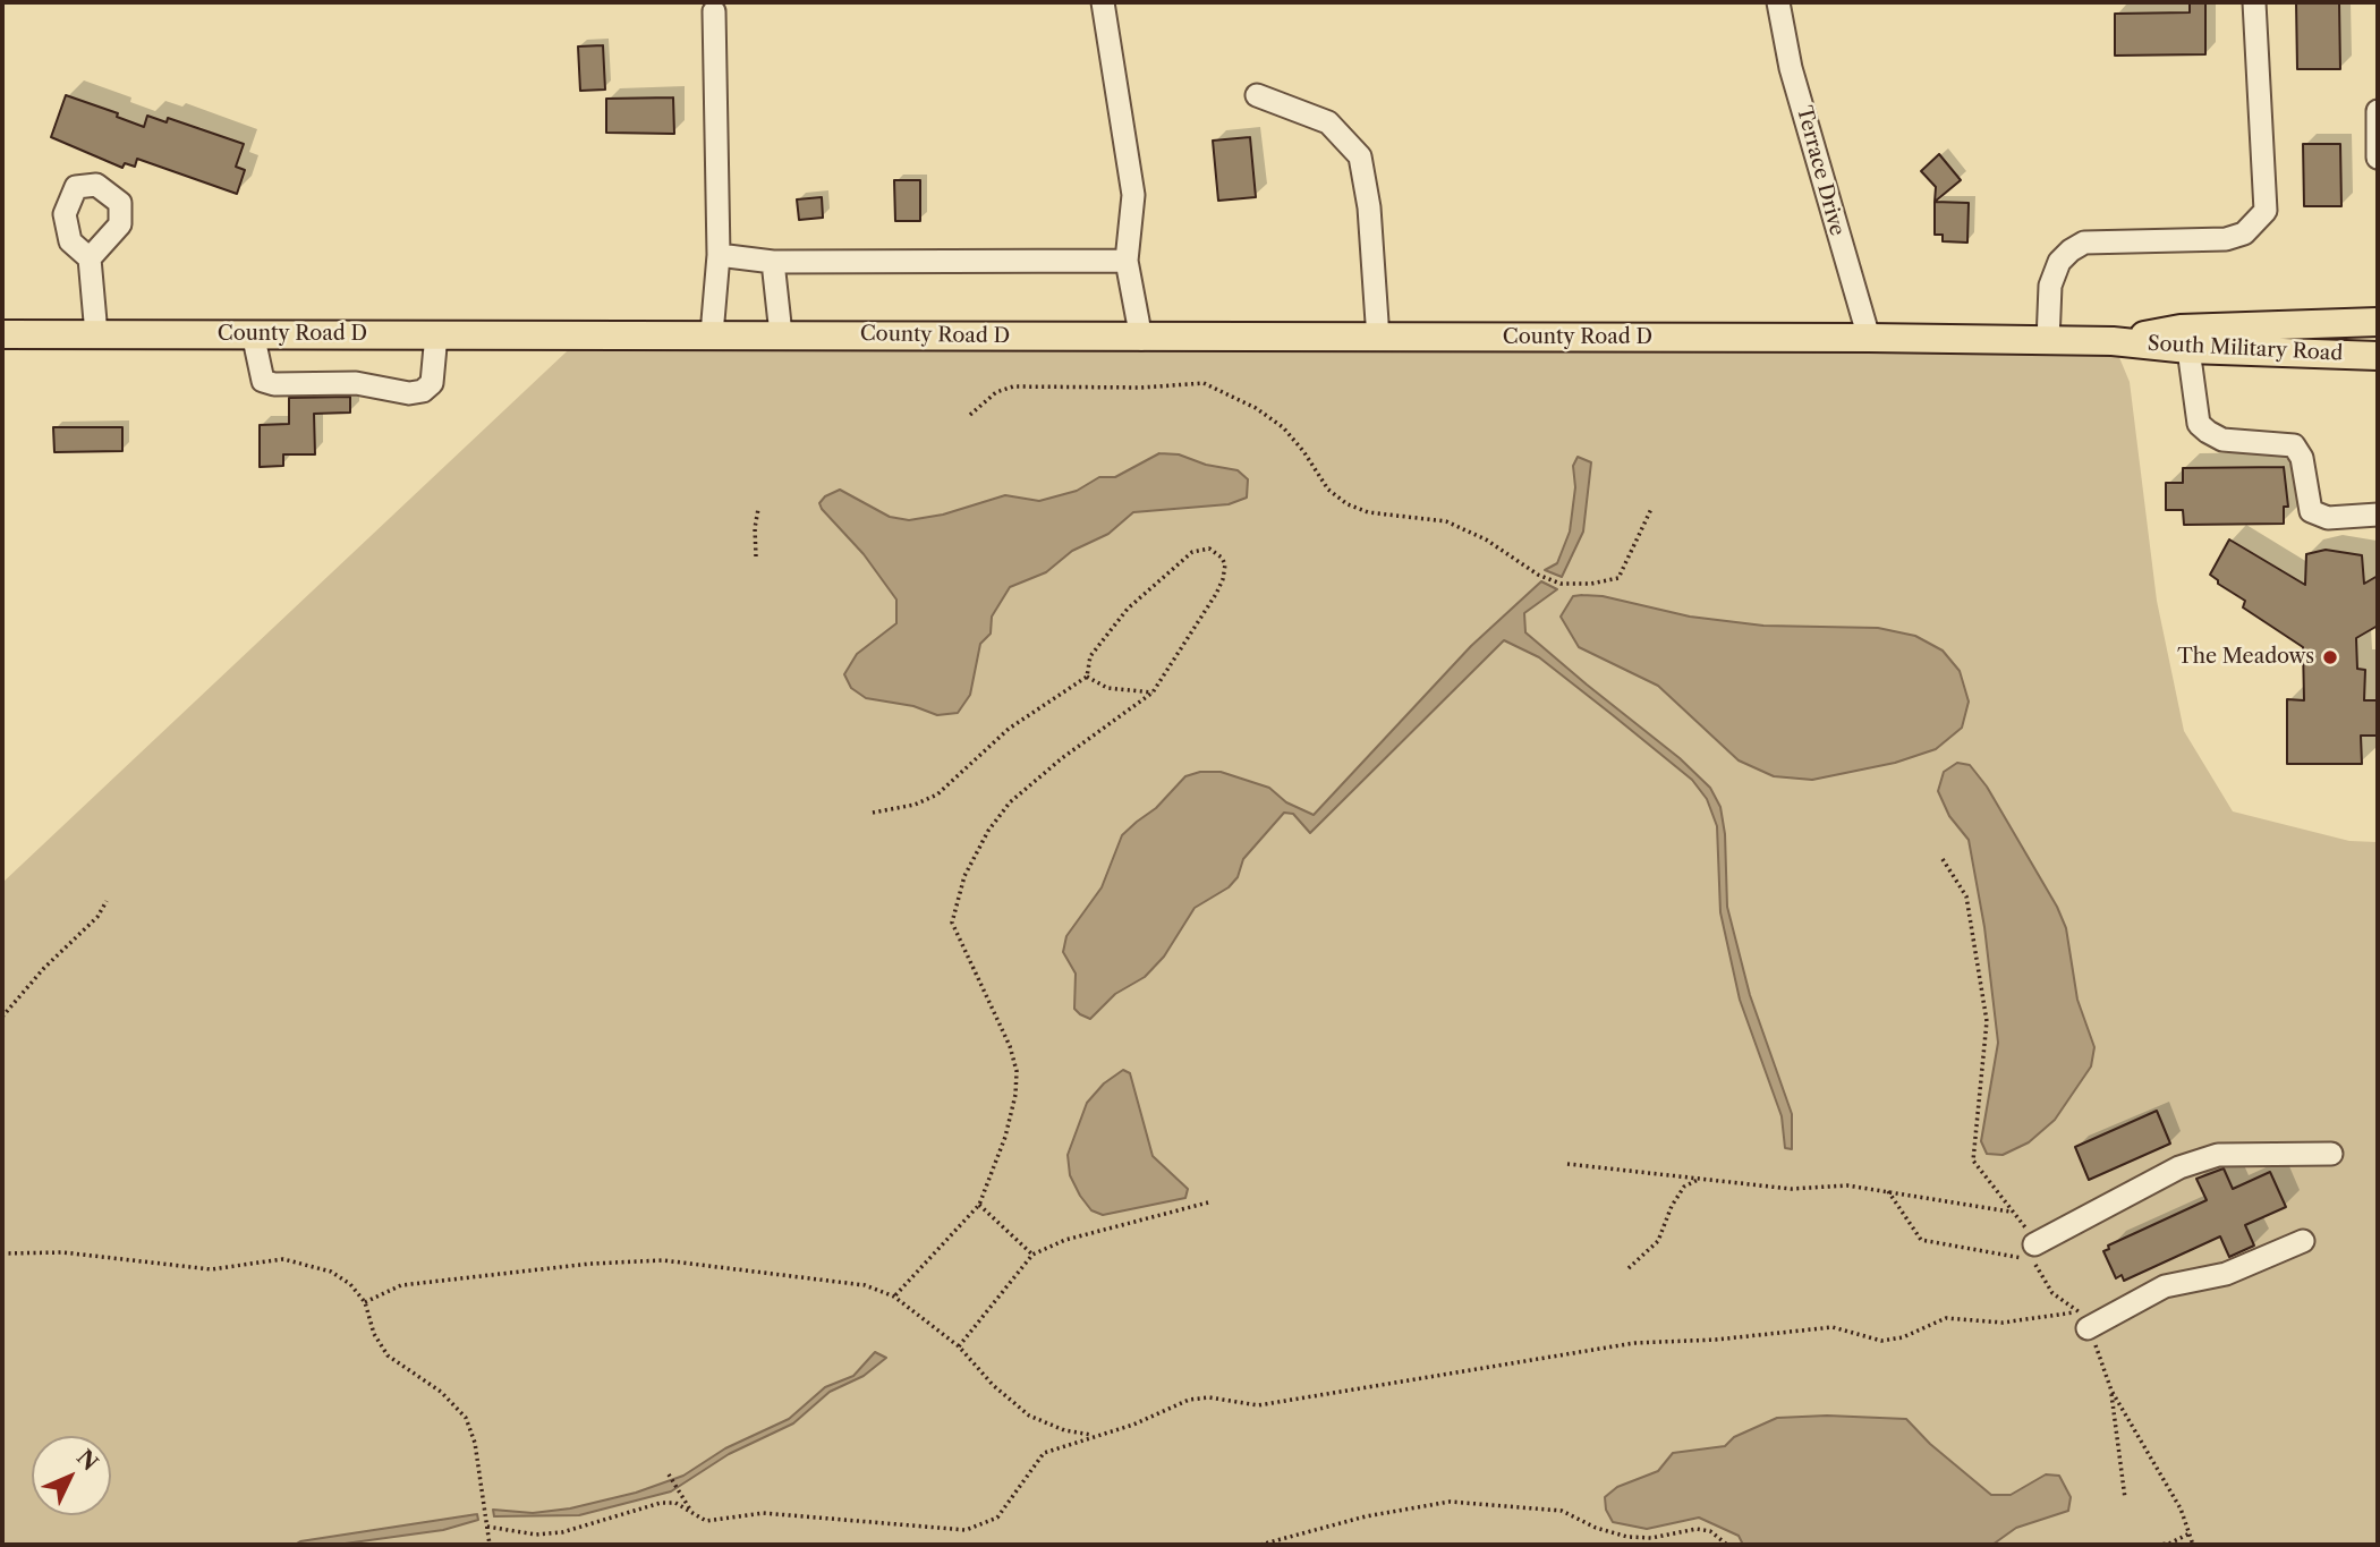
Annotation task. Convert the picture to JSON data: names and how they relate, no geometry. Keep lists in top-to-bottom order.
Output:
{
  "streets": {
    "main road": ["County Road D", "South Military Road"],
    "street": ["Terrace Drive"]
  },
  "crossings": [
    ["Terrace Drive", "County Road D"],
    ["Terrace Drive", "South Military Road"],
    ["County Road D", "South Military Road"]
  ],
  "places": ["The Meadows"],
  "north": "top right"
}
